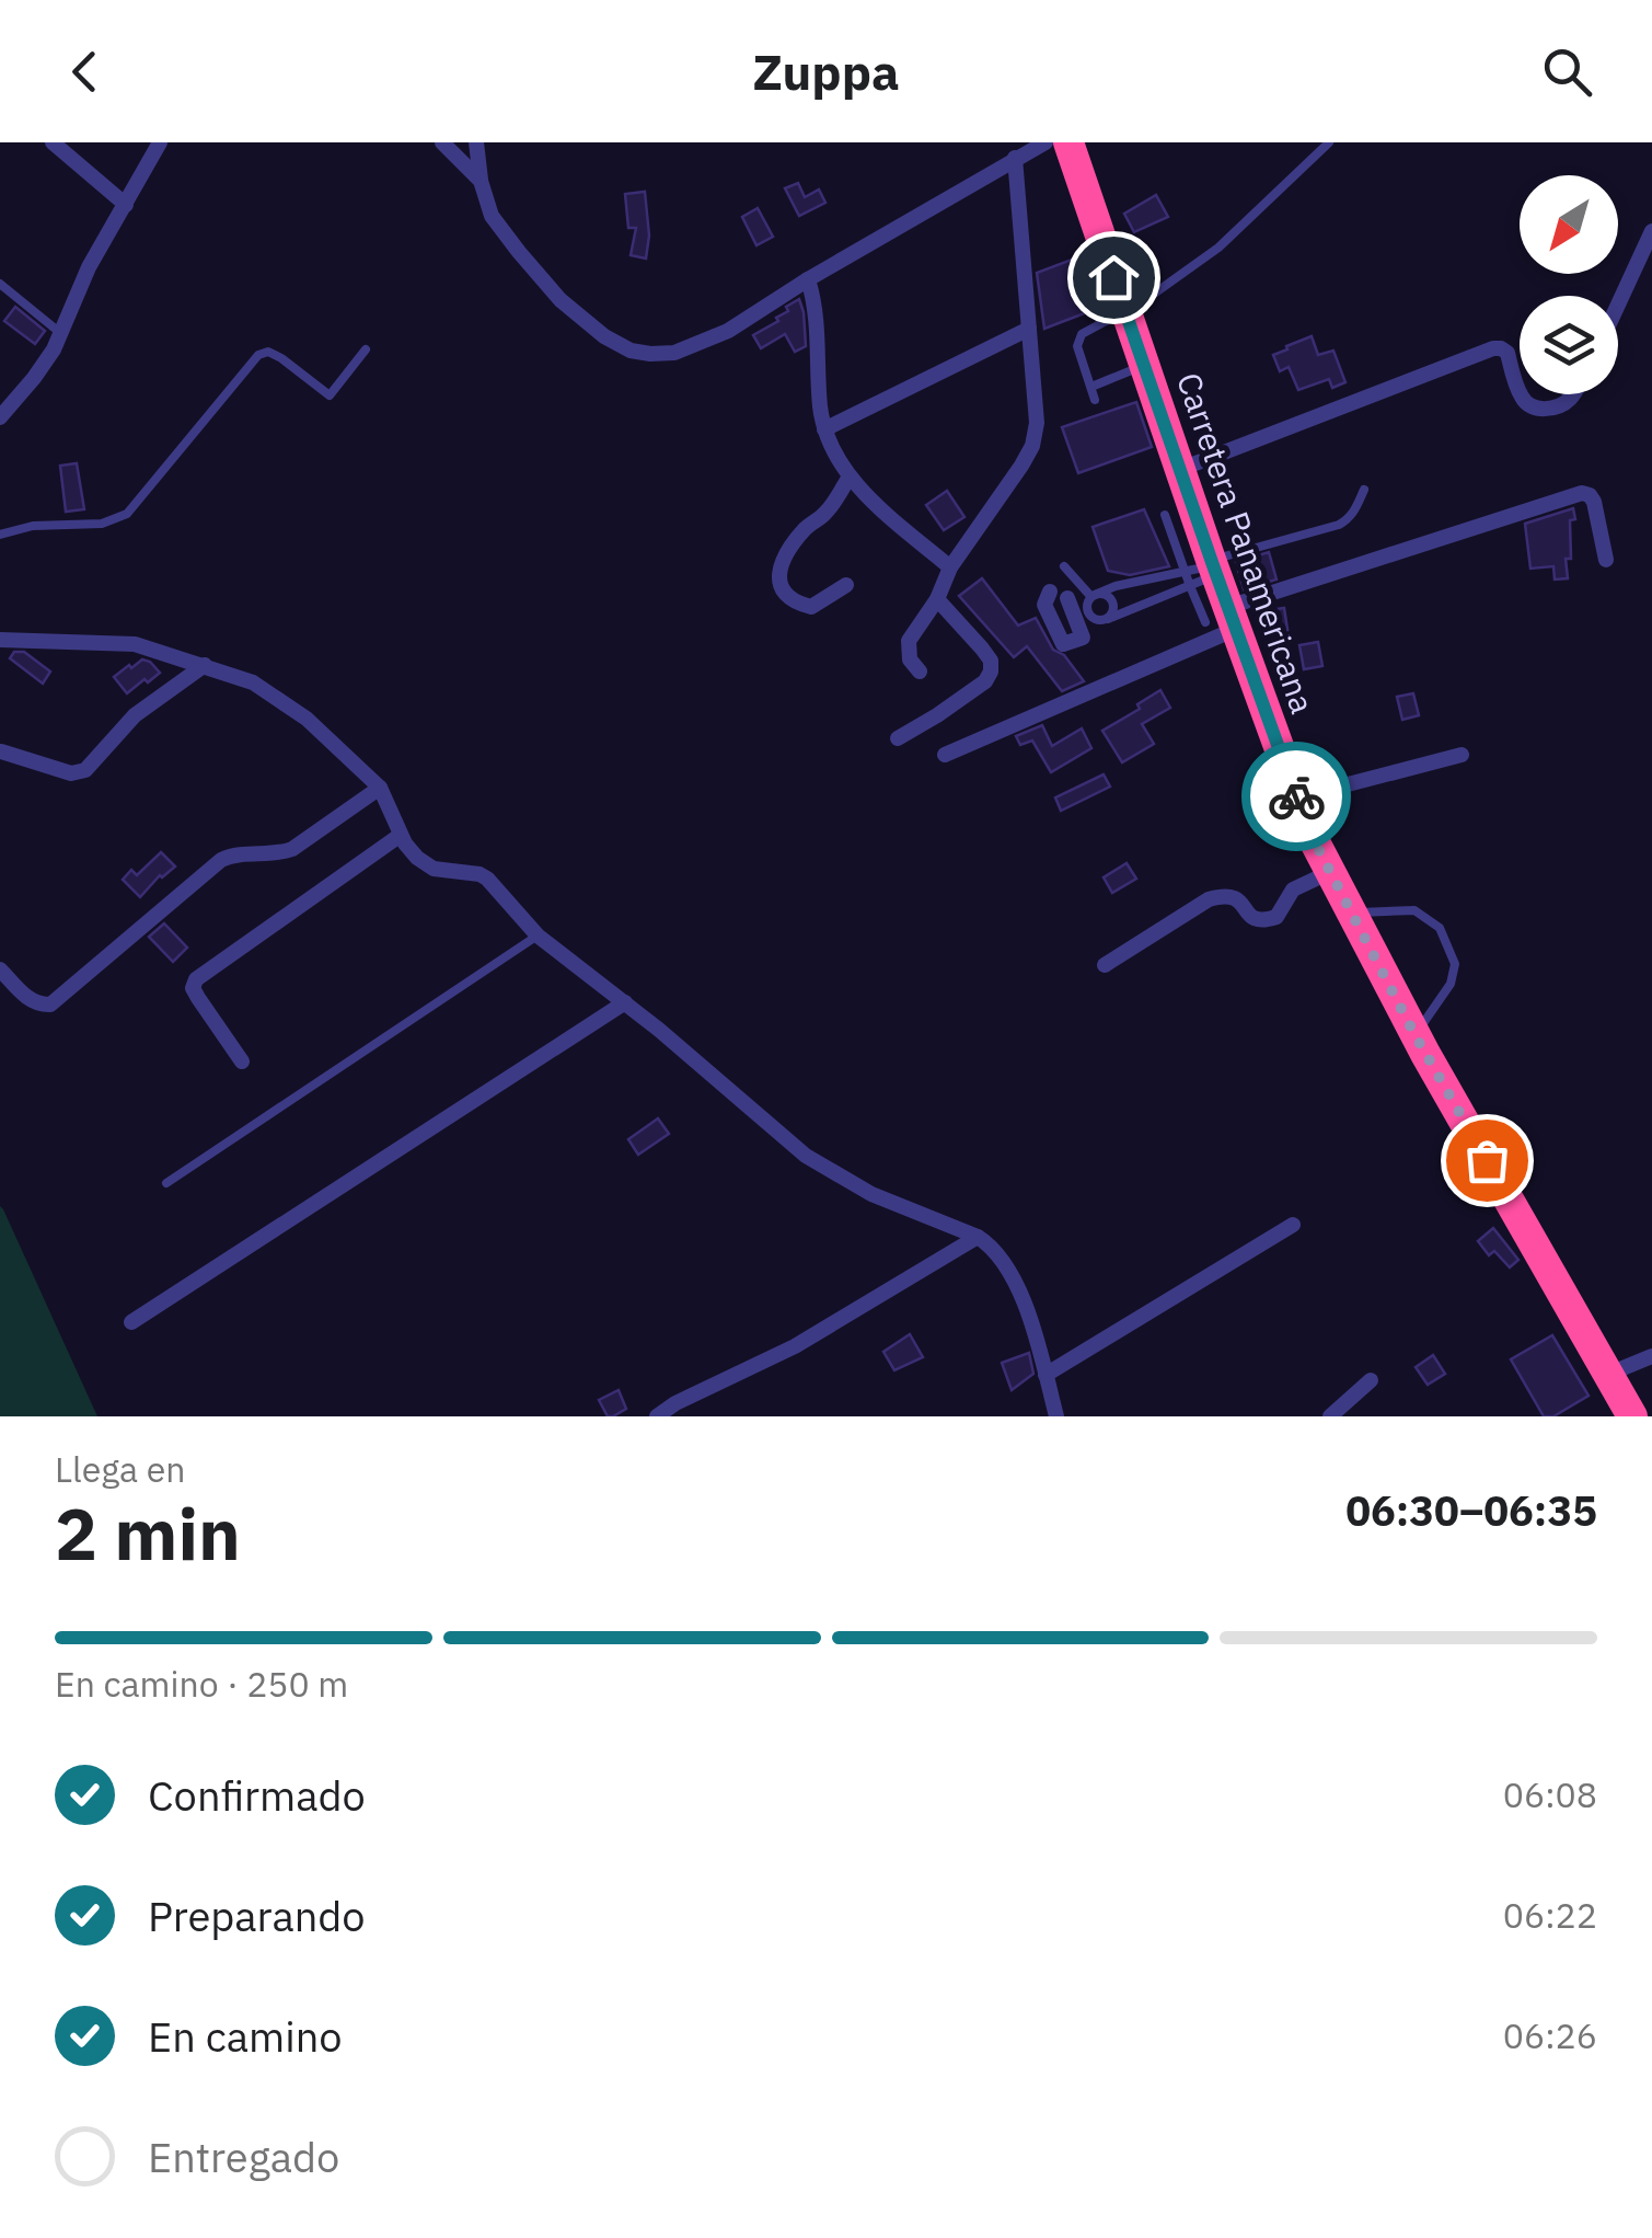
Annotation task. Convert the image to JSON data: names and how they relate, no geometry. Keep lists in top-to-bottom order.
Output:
{
  "streets": {
    "highway": ["Carretera Panamericana"]
  },
  "north": "bottom left",
  "page": {
    "header": "Zuppa",
    "heading": ["2 min", "Llega en", "06:30–06:35"],
    "bar": "En camino · 250 m",
    "list": [
      ["Confirmado", "06:08"],
      ["Preparando", "06:22"],
      ["En camino", "06:26"],
      "Entregado"
    ]
  }
}
